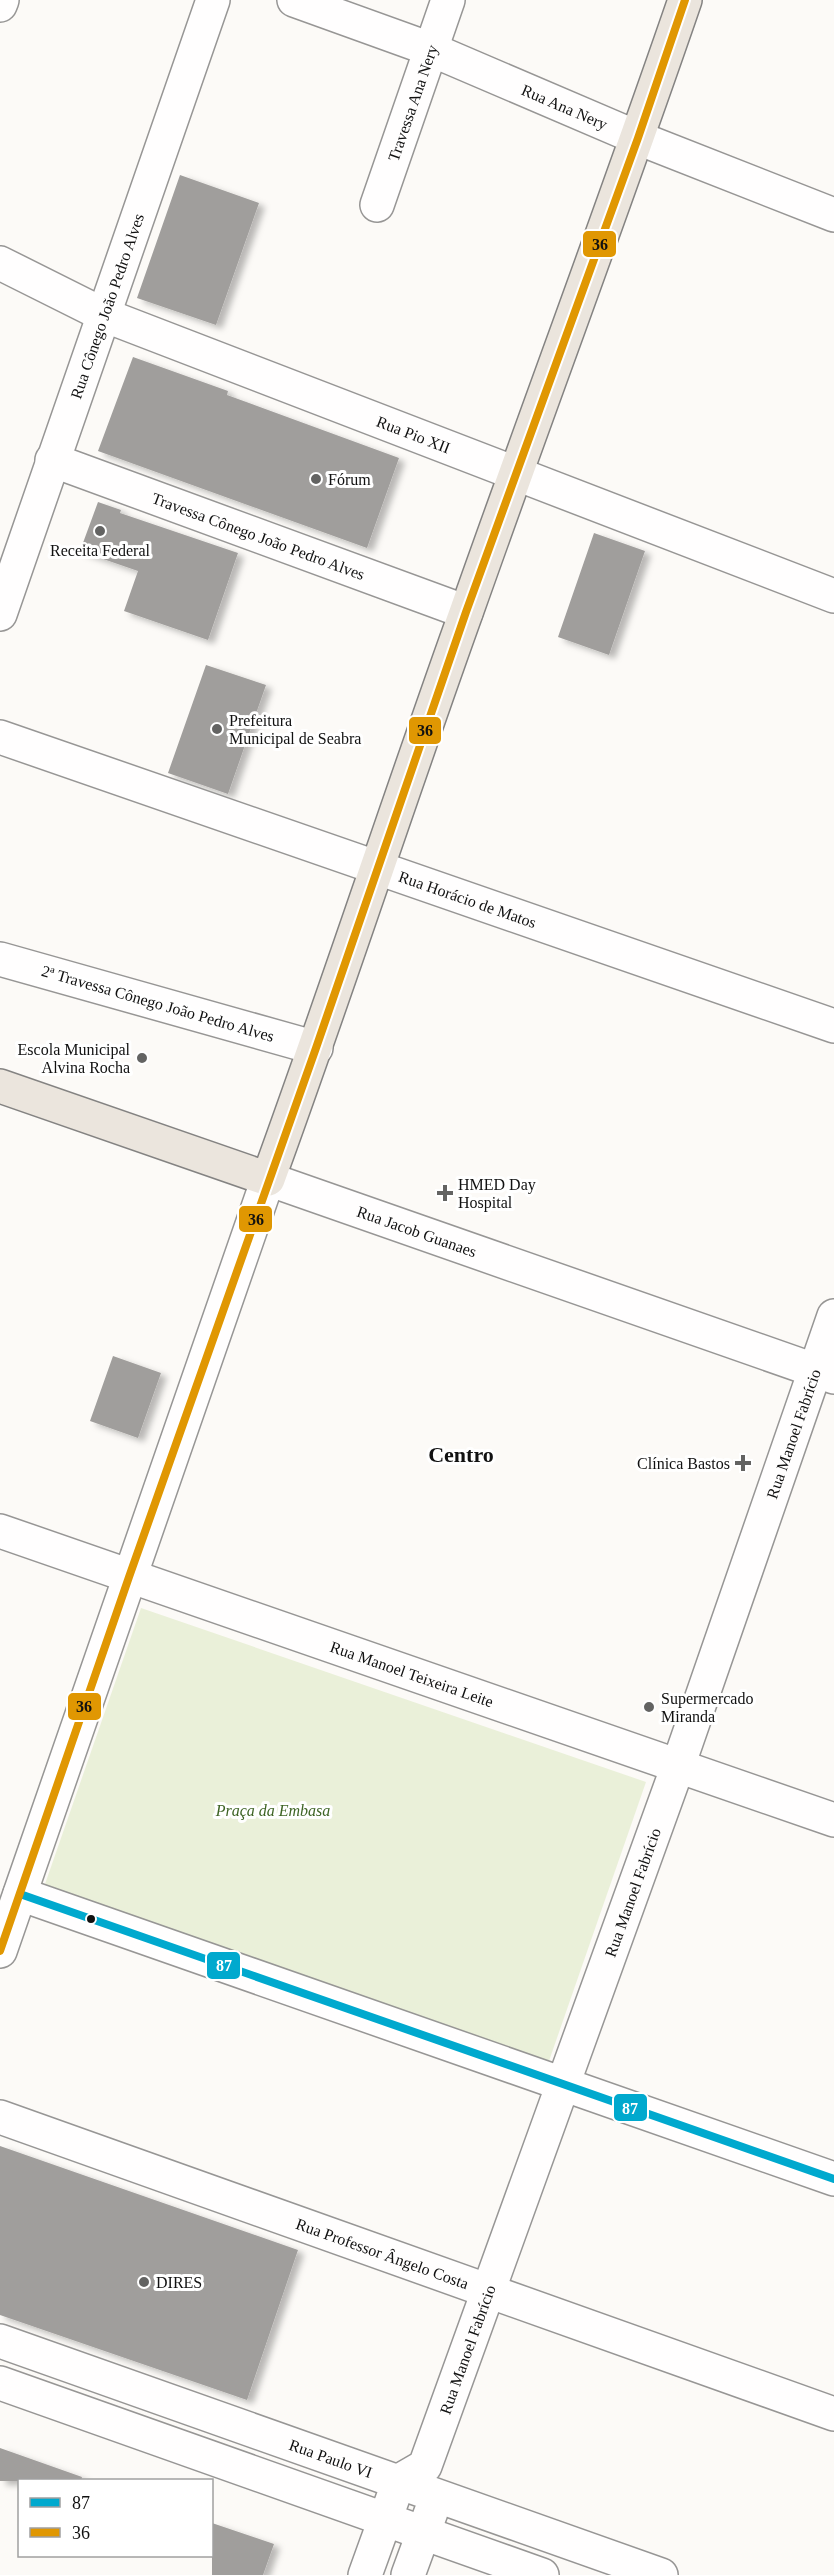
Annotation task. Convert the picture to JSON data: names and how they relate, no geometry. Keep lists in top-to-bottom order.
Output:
{
  "streets": {
    "main road": ["Rua Jacob Guanaes"],
    "street": [
      "Travessa Ana Nery",
      "Rua Ana Nery",
      "Rua Cônego João Pedro Alves",
      "Rua Pio XII",
      "Travessa Cônego João Pedro Alves",
      "Rua Horácio de Matos",
      "2ª Travessa Cônego João Pedro Alves",
      "Rua Manoel Fabrício",
      "Rua Manoel Teixeira Leite",
      "Rua Professor Ângelo Costa",
      "Rua Paulo VI"
    ]
  },
  "crossings": [
    ["Travessa Ana Nery", "Rua Ana Nery"],
    ["Rua Cônego João Pedro Alves", "Rua Pio XII"],
    ["Rua Cônego João Pedro Alves", "Travessa Cônego João Pedro Alves"],
    ["Rua Jacob Guanaes", "Rua Manoel Fabrício"],
    ["Rua Manoel Fabrício", "Rua Manoel Teixeira Leite"],
    ["Rua Manoel Fabrício", "Rua Professor Ângelo Costa"],
    ["Rua Manoel Fabrício", "Rua Paulo VI"]
  ],
  "districts": ["Centro"],
  "parks": ["Praça da Embasa"],
  "places": {
    "other": [
      "Fórum",
      "Receita Federal",
      "Prefeitura Municipal de Seabra",
      "Escola Municipal Alvina Rocha",
      "Supermercado Miranda",
      "DIRES"
    ],
    "health": ["HMED Day Hospital", "Clínica Bastos"]
  },
  "lines": ["transit line 36", "transit line 87"],
  "legend": ["87", "36"]
}
